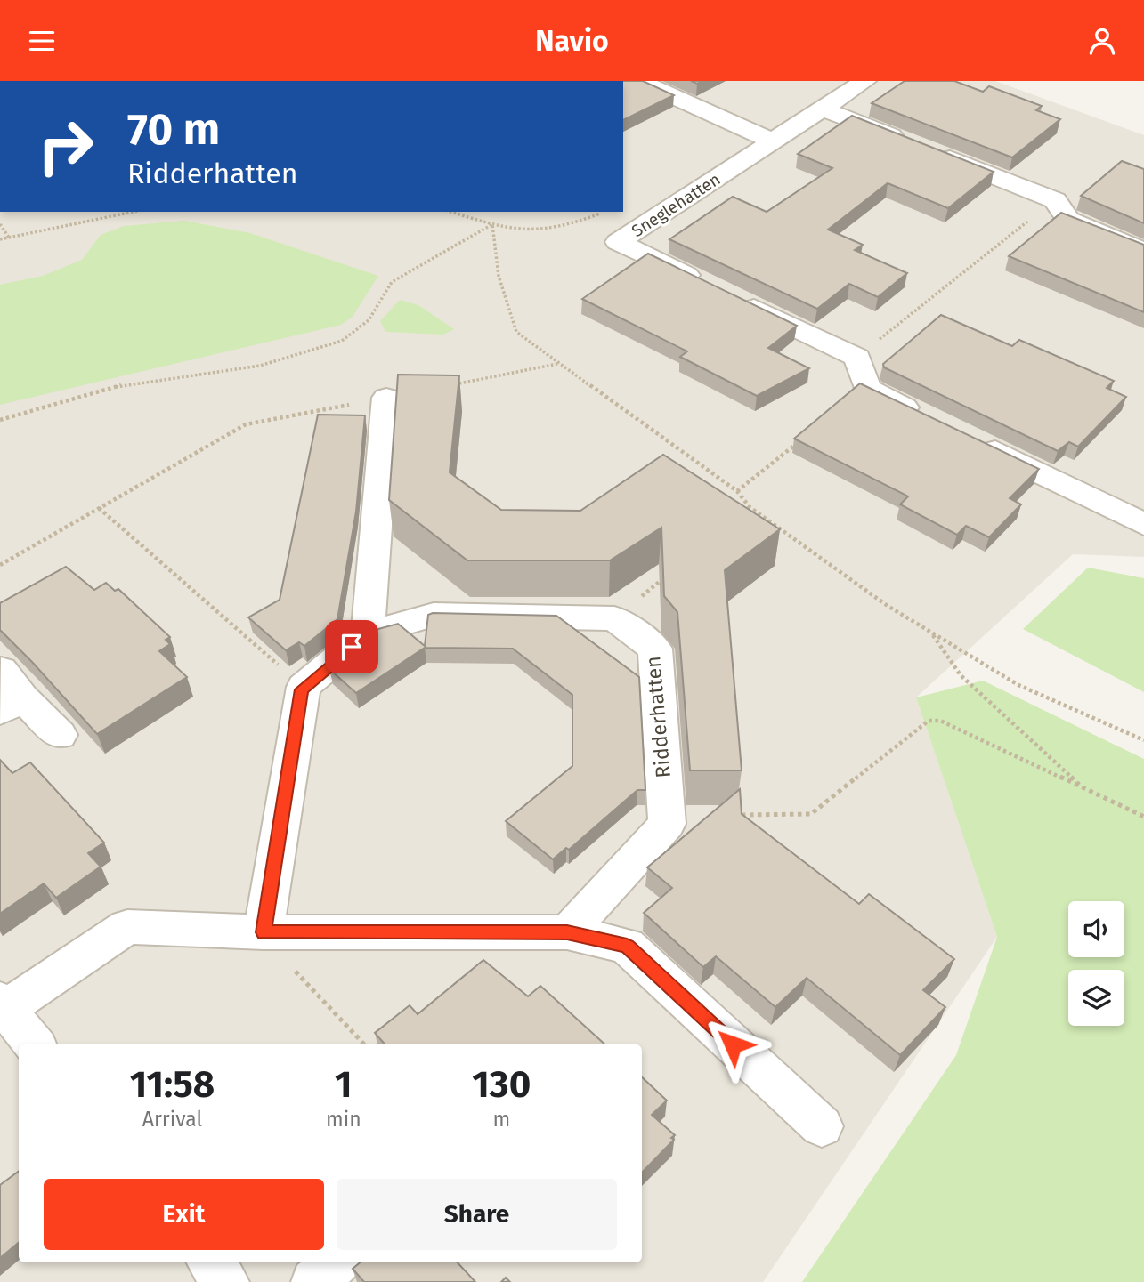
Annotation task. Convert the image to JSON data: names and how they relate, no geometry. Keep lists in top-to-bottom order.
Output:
{
  "streets": {
    "street": ["Sneglehatten", "Ridderhatten"]
  },
  "page": {
    "header": "Navio",
    "turn": ["70 m", "Ridderhatten"],
    "eta": [
      "11:58",
      "Arrival",
      "1",
      "min",
      "130",
      "m"
    ],
    "buttons": ["Exit", "Share"]
  }
}
